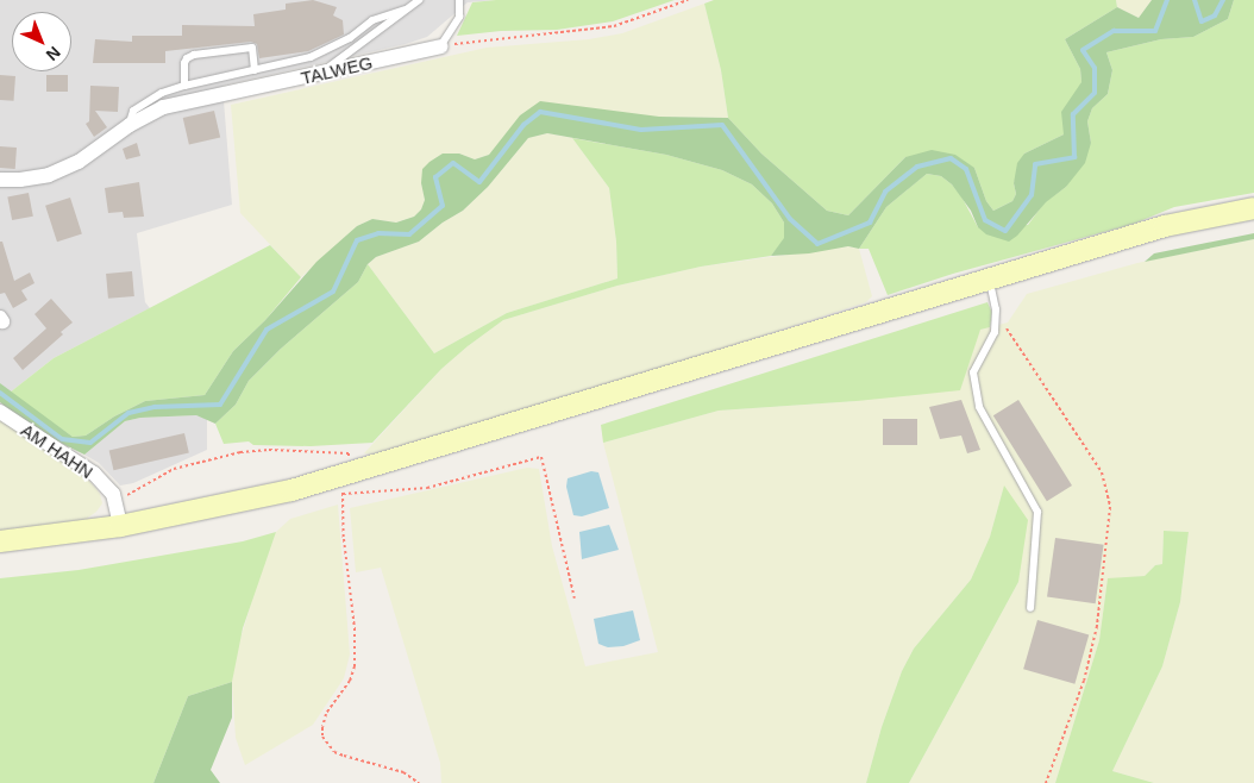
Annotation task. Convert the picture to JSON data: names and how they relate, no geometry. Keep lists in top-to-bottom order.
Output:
{
  "streets": {
    "street": ["TALWEG", "AM HAHN"]
  },
  "north": "bottom right"
}
